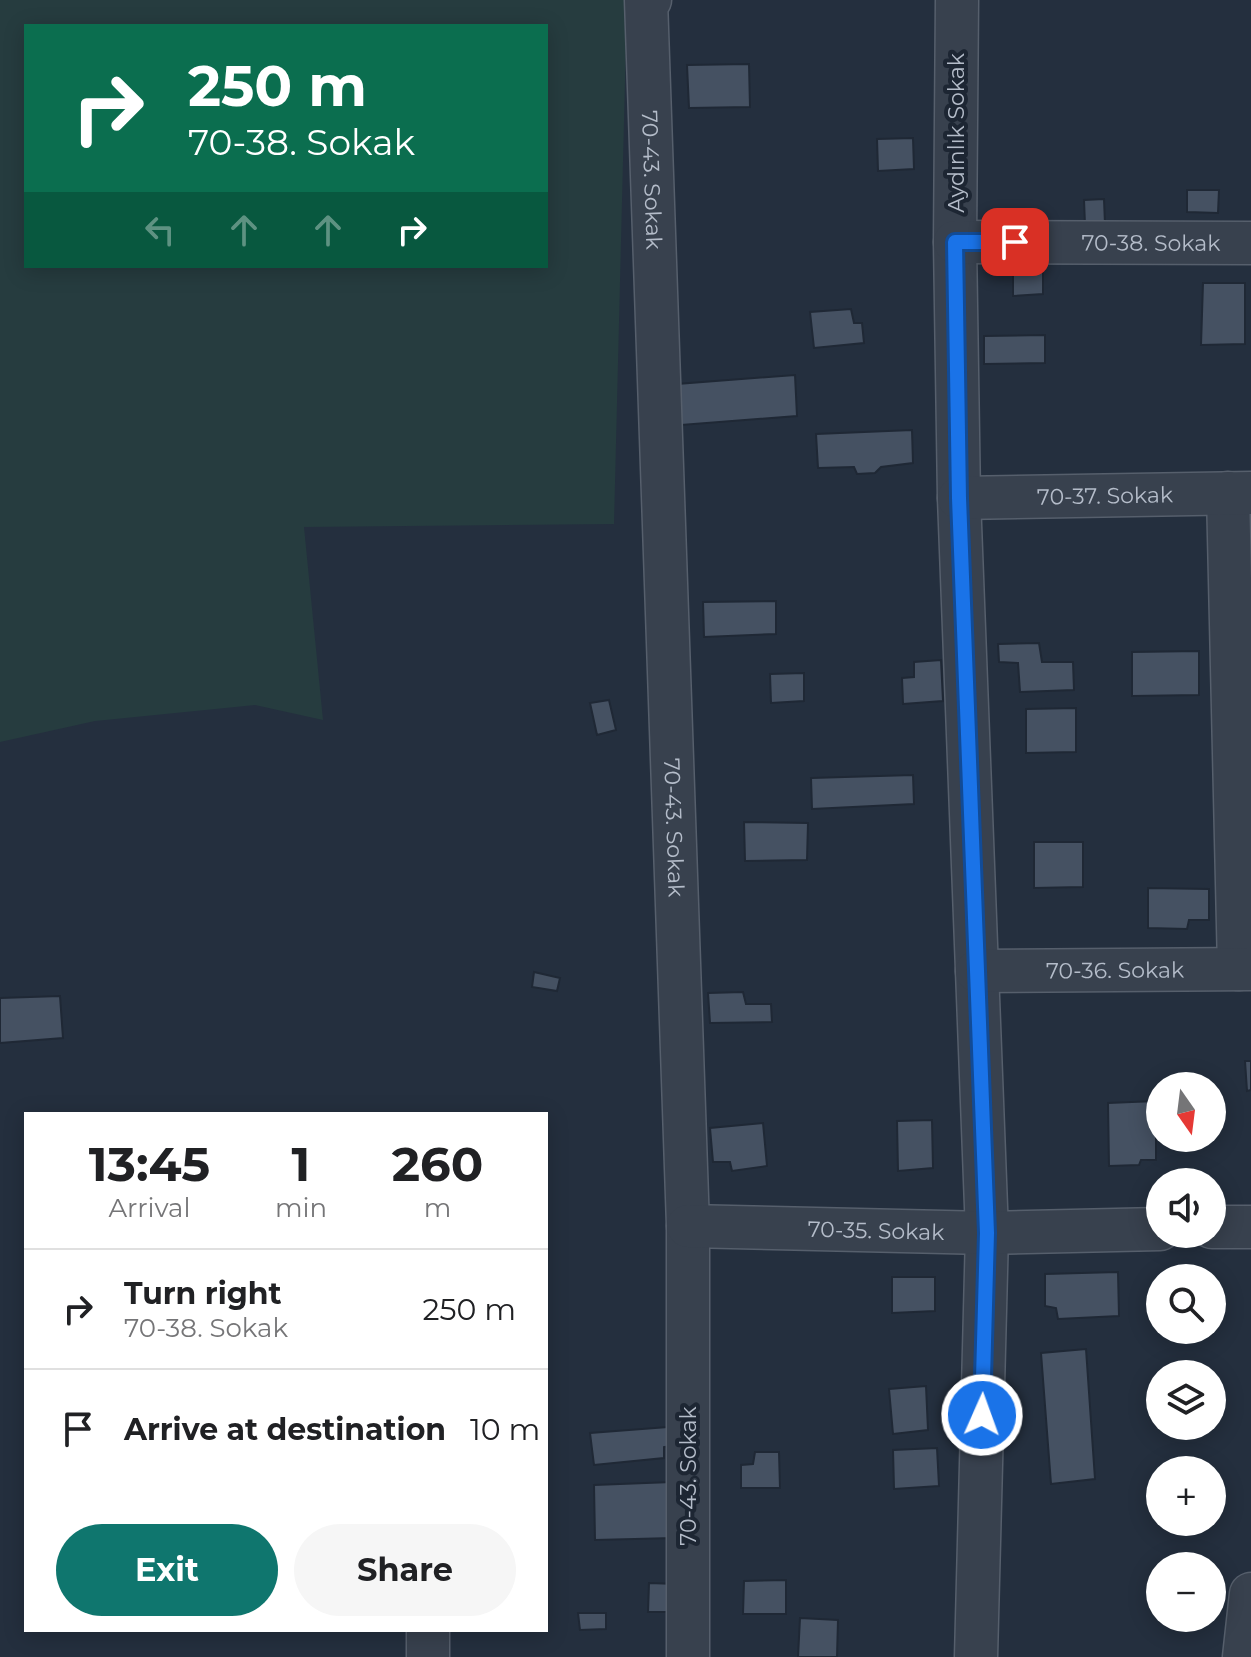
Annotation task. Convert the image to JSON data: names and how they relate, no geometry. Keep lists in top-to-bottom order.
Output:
{
  "streets": {
    "street": [
      "Aydınlık Sokak",
      "70-43. Sokak",
      "70-38. Sokak",
      "70-37. Sokak",
      "70-36. Sokak",
      "70-35. Sokak"
    ]
  },
  "crossings": [
    ["Aydınlık Sokak", "70-38. Sokak"],
    ["Aydınlık Sokak", "70-37. Sokak"],
    ["Aydınlık Sokak", "70-36. Sokak"],
    ["Aydınlık Sokak", "70-35. Sokak"],
    ["70-43. Sokak", "70-35. Sokak"]
  ],
  "north": "bottom",
  "page": {
    "turn": ["250 m", "70-38. Sokak"],
    "map_buttons": ["+", "−"],
    "eta": [
      "13:45",
      "Arrival",
      "1",
      "min",
      "260",
      "m"
    ],
    "list": [
      {
        "name": "Turn right",
        "note": "70-38. Sokak",
        "value": "250 m"
      },
      {
        "name": "Arrive at destination",
        "value": "10 m"
      }
    ],
    "buttons": ["Exit", "Share"]
  }
}
